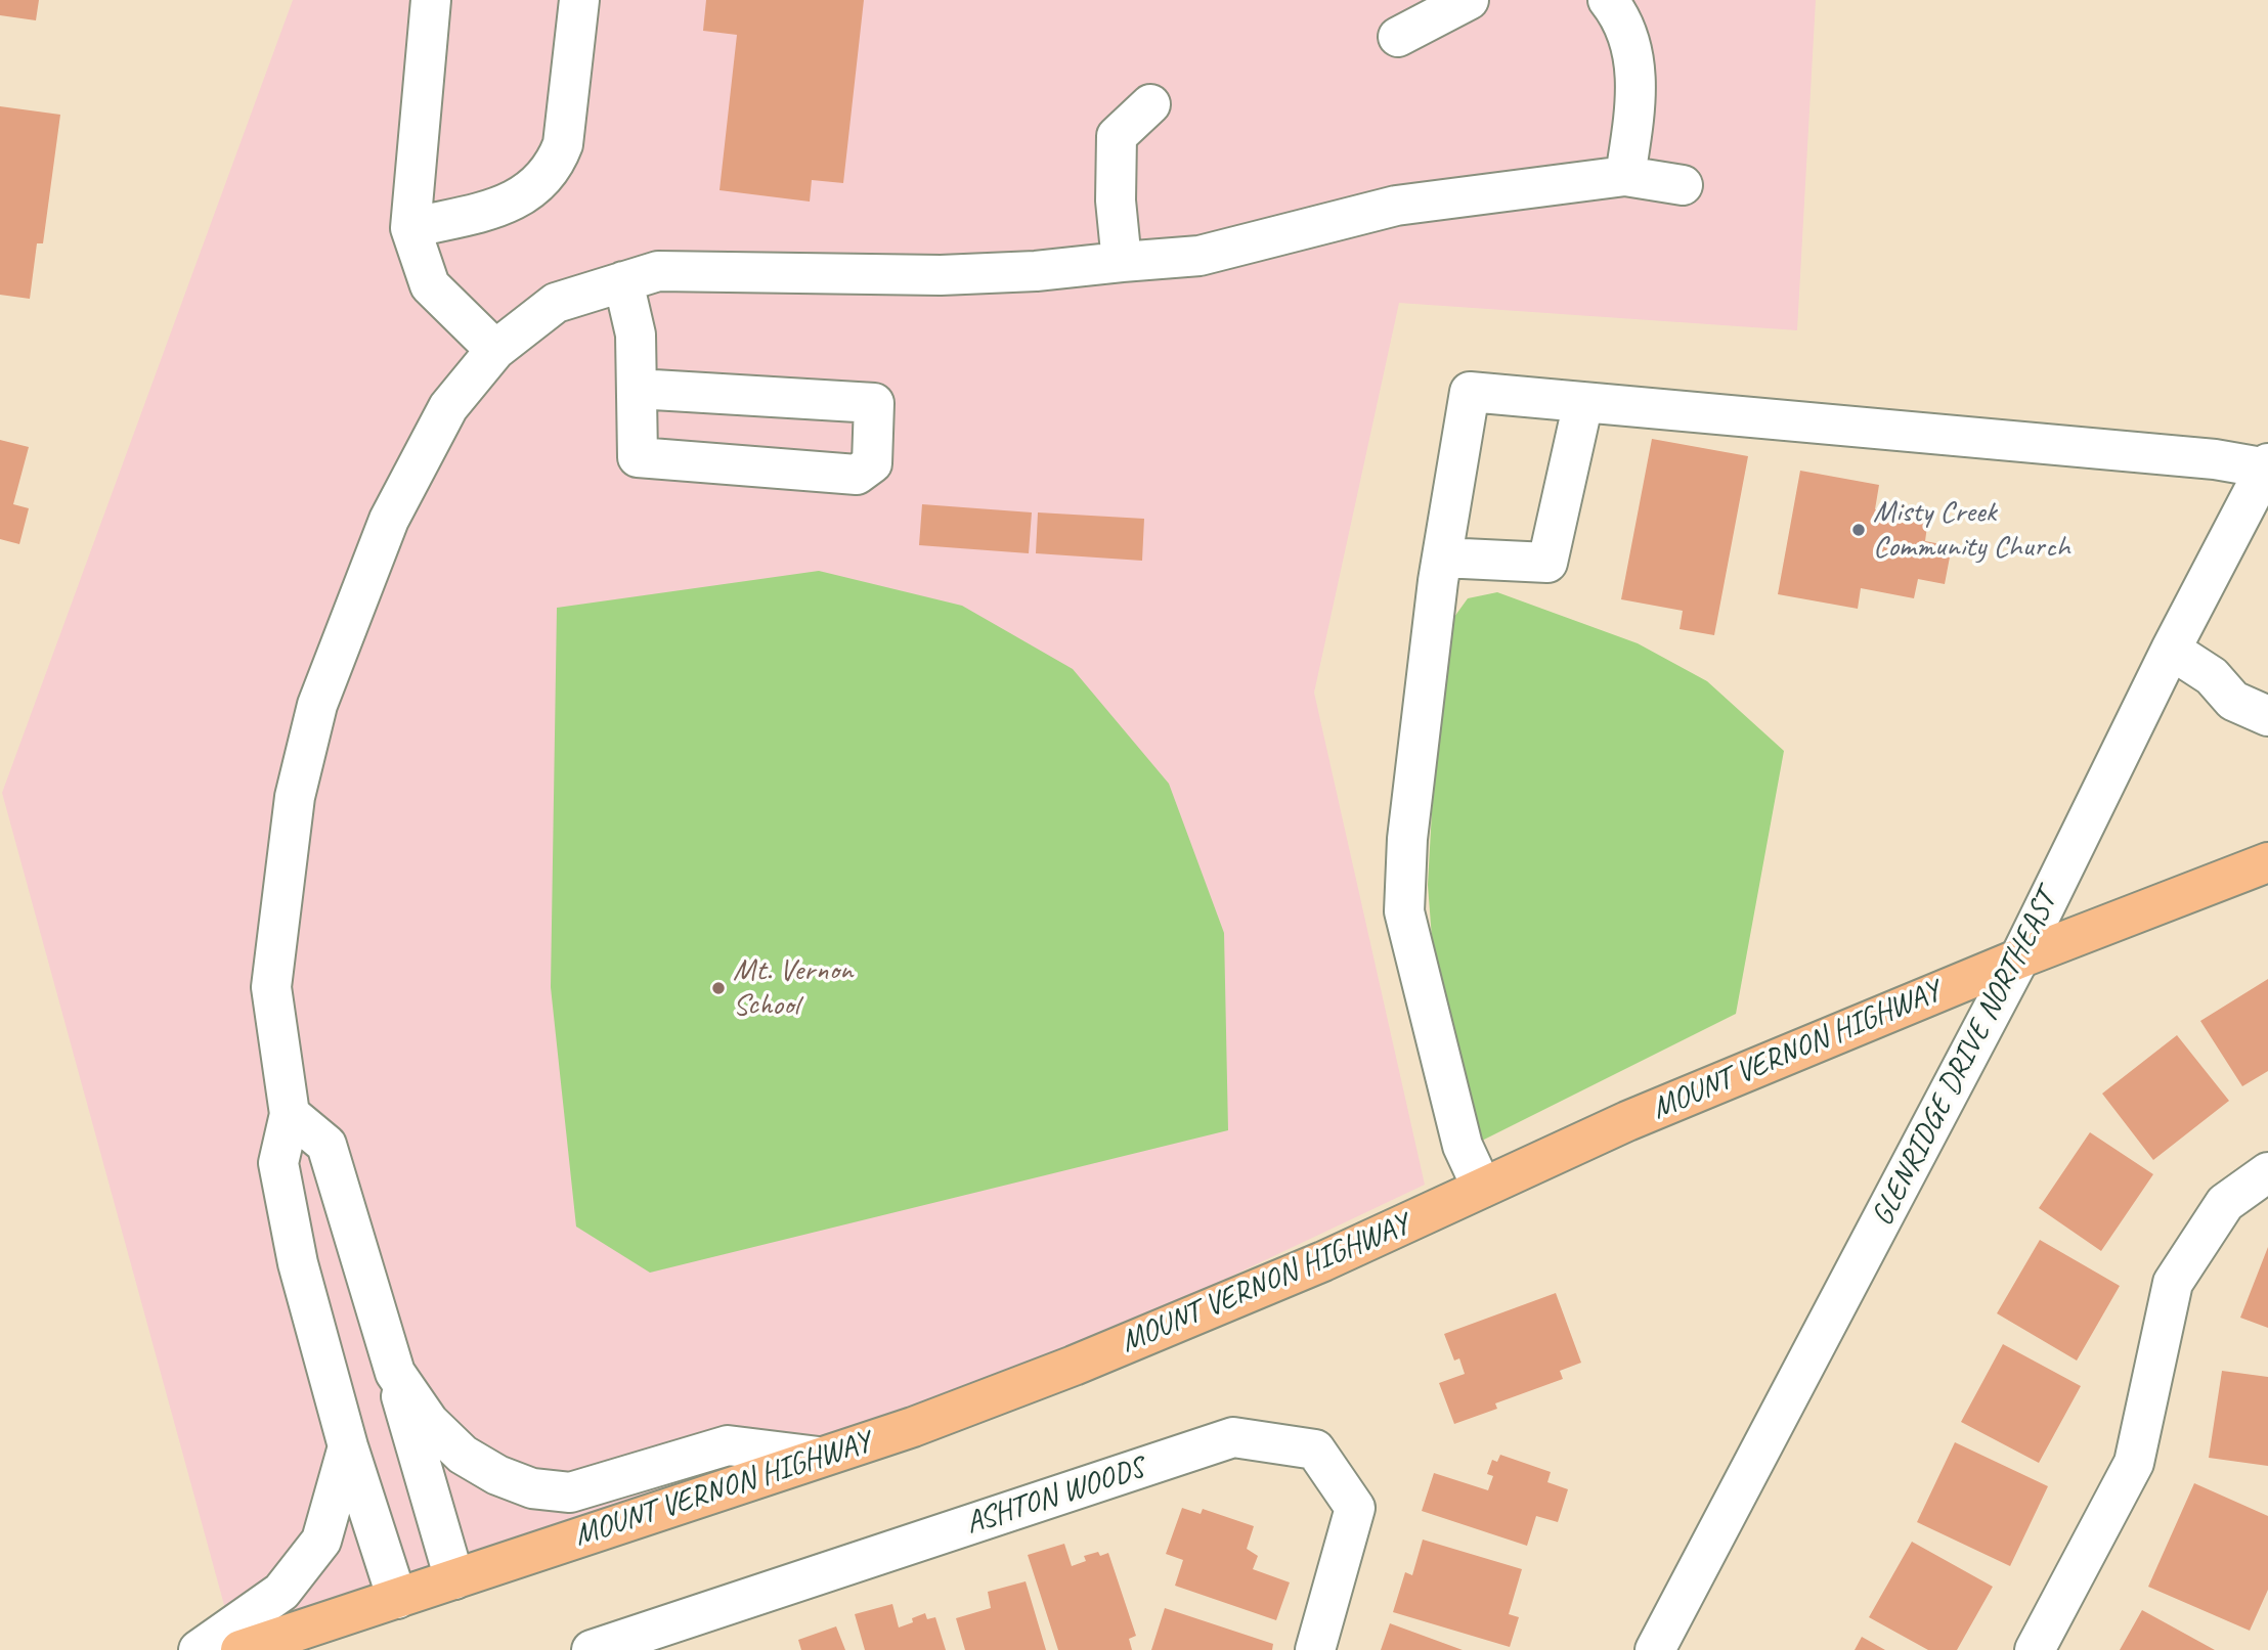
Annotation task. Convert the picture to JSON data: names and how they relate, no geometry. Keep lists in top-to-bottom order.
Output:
{
  "streets": {
    "main road": ["MOUNT VERNON HIGHWAY"],
    "street": ["GLENRIDGE DRIVE NORTHEAST", "ASHTON WOODS"]
  },
  "crossings": [
    ["MOUNT VERNON HIGHWAY", "GLENRIDGE DRIVE NORTHEAST"]
  ],
  "places": ["Misty Creek Community Church", "Mt. Vernon School"]
}
